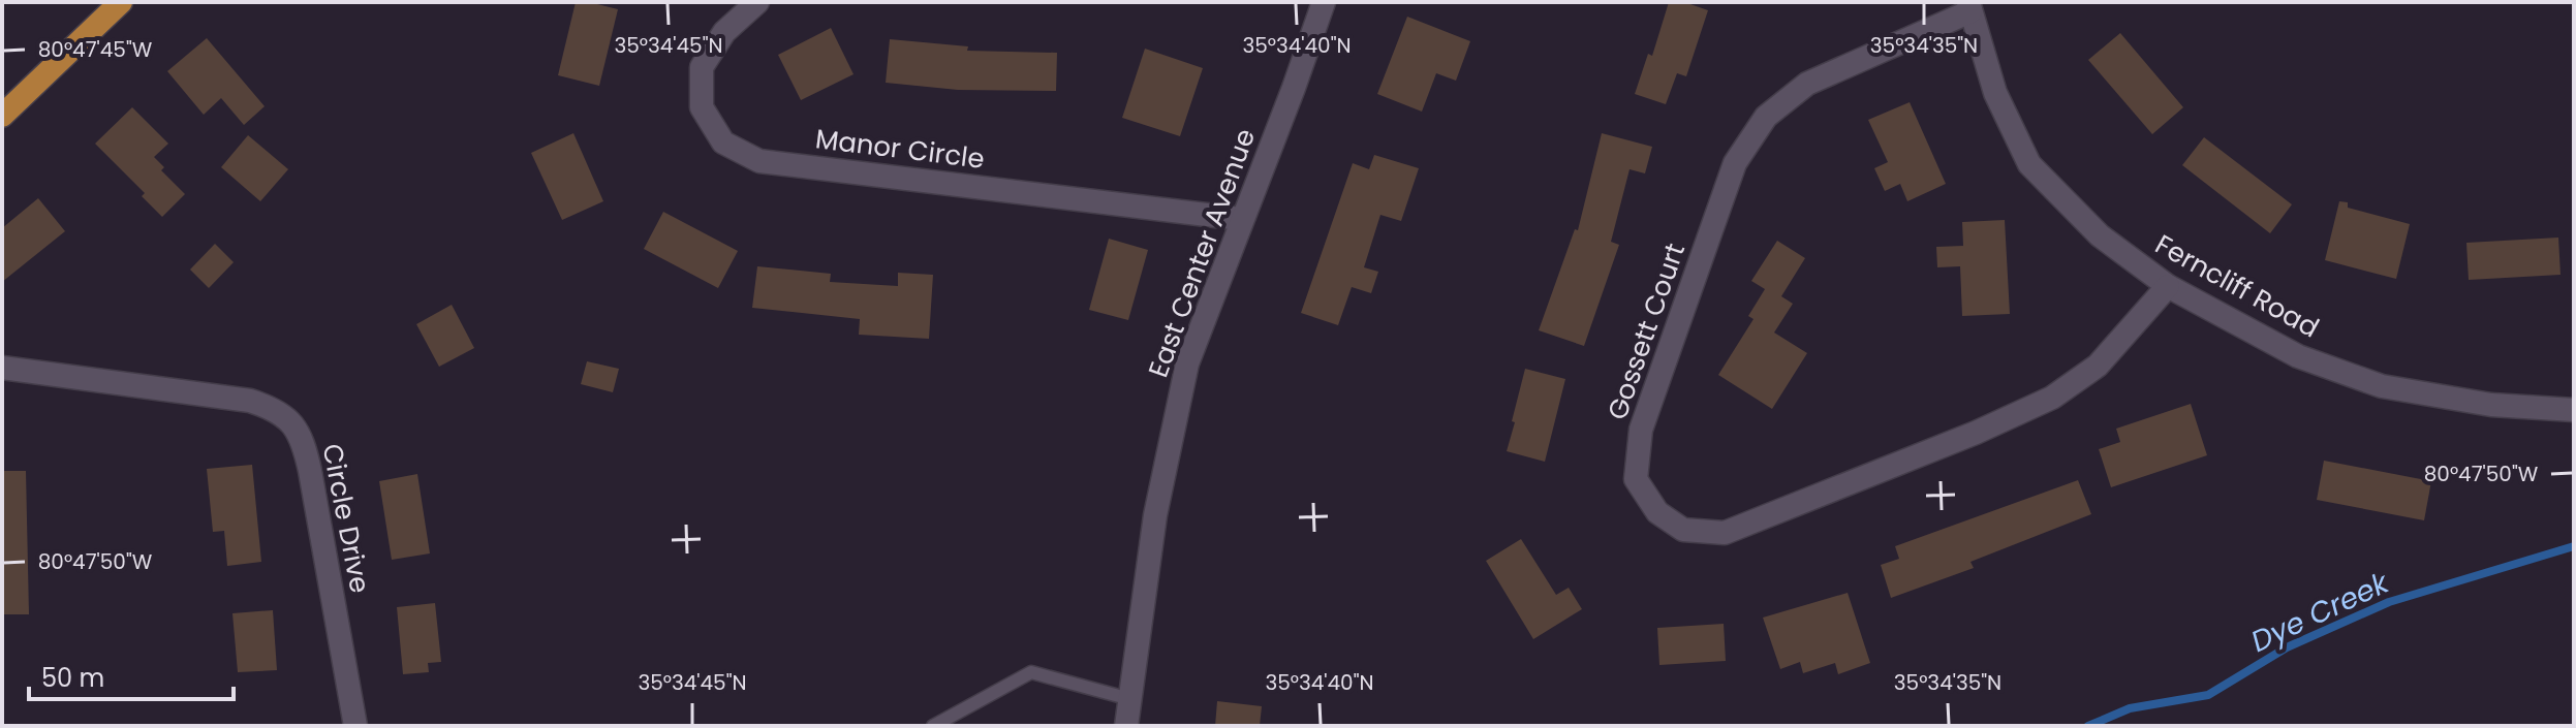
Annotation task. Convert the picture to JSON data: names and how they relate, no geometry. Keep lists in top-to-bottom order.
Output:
{
  "streets": {
    "street": [
      "Manor Circle",
      "East Center Avenue",
      "Ferncliff Road",
      "Gossett Court",
      "Circle Drive"
    ]
  },
  "crossings": [
    ["Manor Circle", "East Center Avenue"],
    ["Ferncliff Road", "Gossett Court"]
  ],
  "water": ["Dye Creek"],
  "scale_bar": "50 m",
  "coordinates": [
    "35°34'45\"N",
    "35°34'40\"N",
    "35°34'35\"N",
    "80°47'45\"W",
    "80°47'50\"W"
  ]
}
